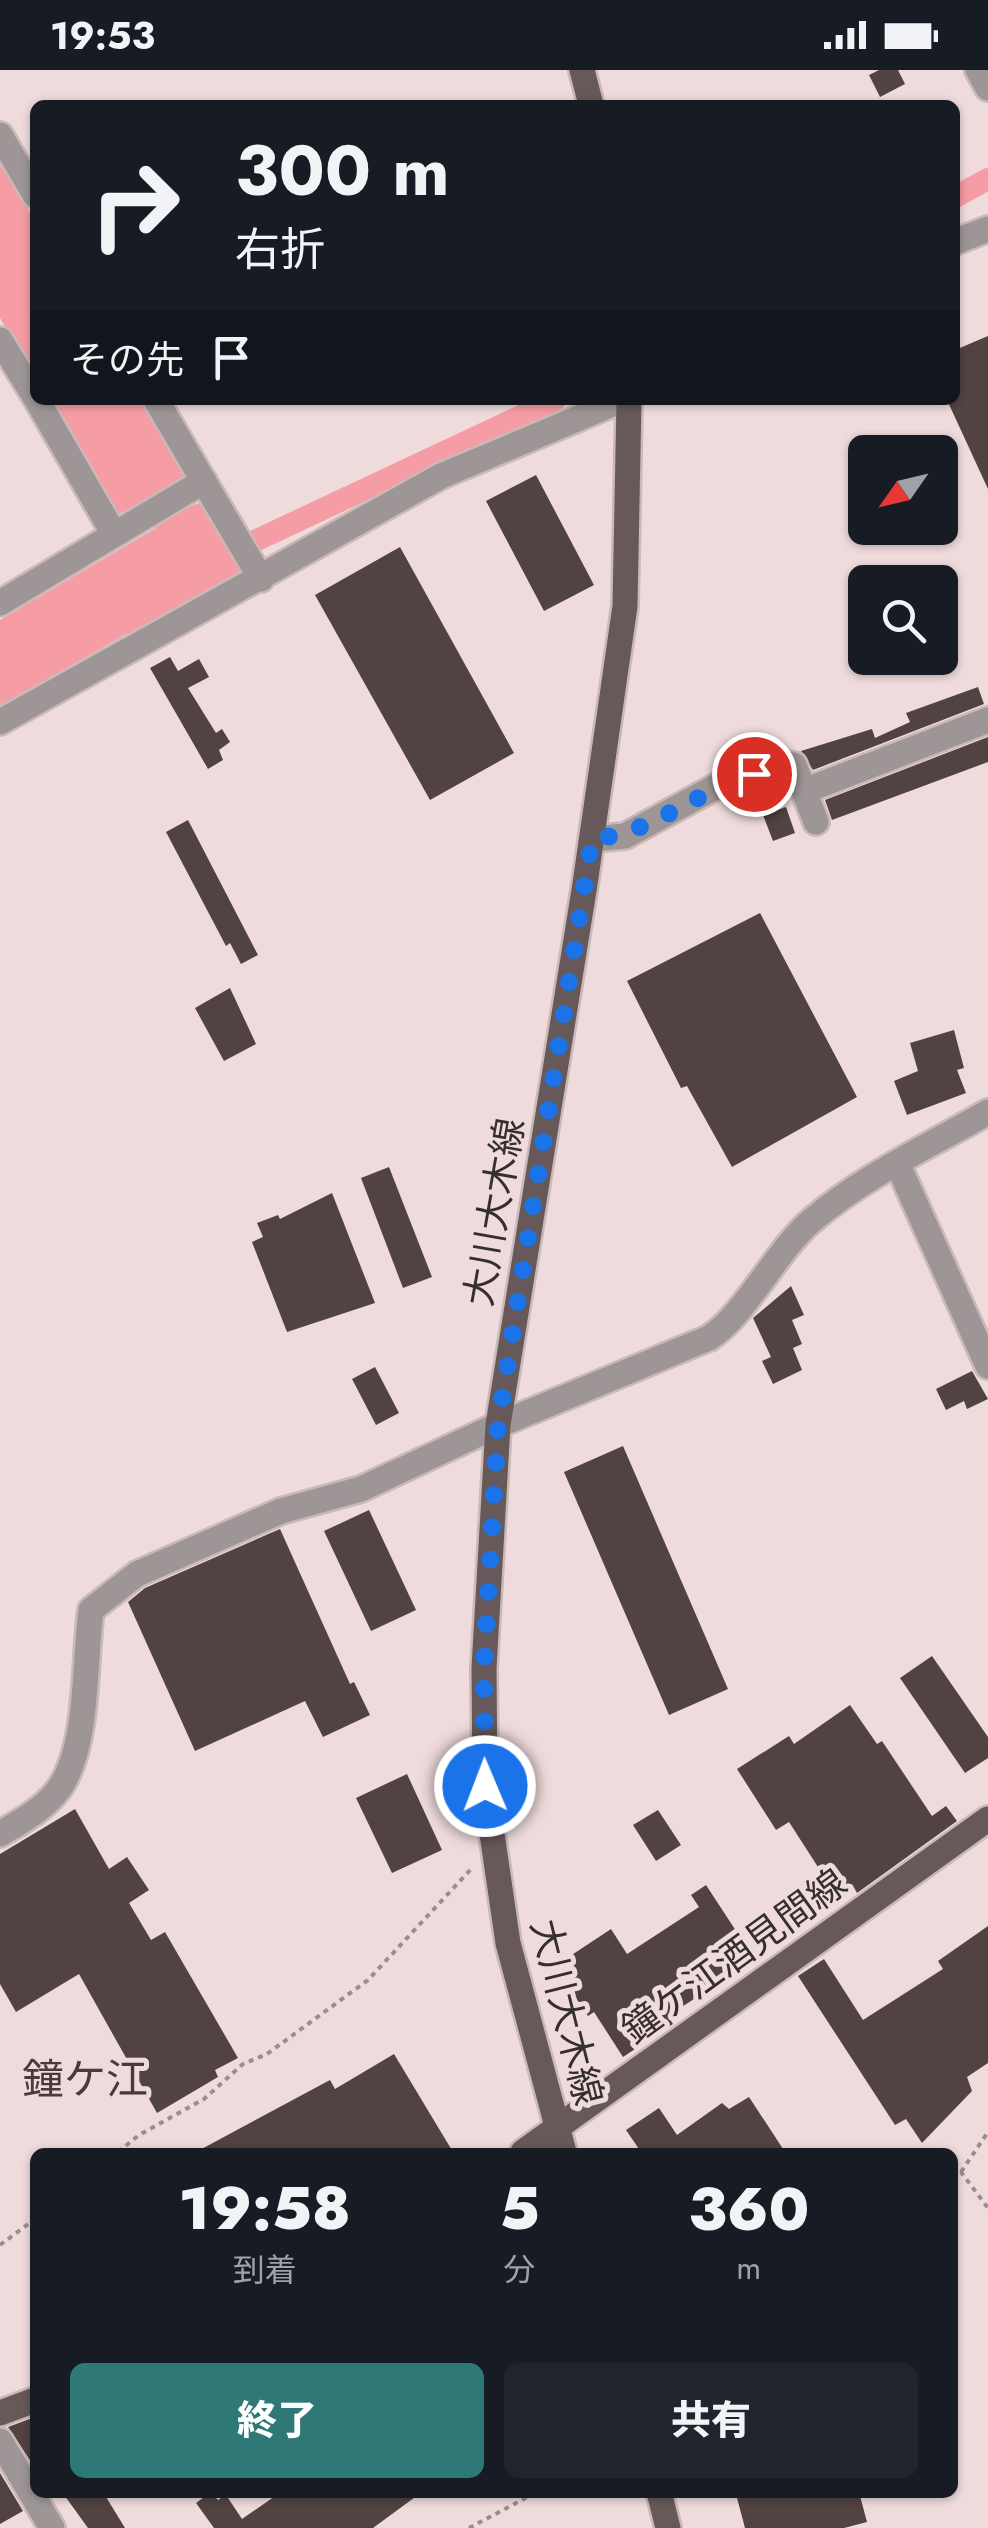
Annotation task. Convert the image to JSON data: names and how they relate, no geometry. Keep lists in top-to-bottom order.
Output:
{
  "streets": {
    "main road": ["大川大木線", "鐘ケ江酒見間線"]
  },
  "crossings": [
    ["大川大木線", "鐘ケ江酒見間線"]
  ],
  "districts": ["鐘ケ江"],
  "north": "bottom left",
  "page": {
    "status": "19:53",
    "turn": ["300 m", "右折"],
    "then": "その先",
    "eta": [
      "19:58",
      "到着",
      "5",
      "分",
      "360",
      "m"
    ],
    "buttons": ["終了", "共有"]
  }
}
